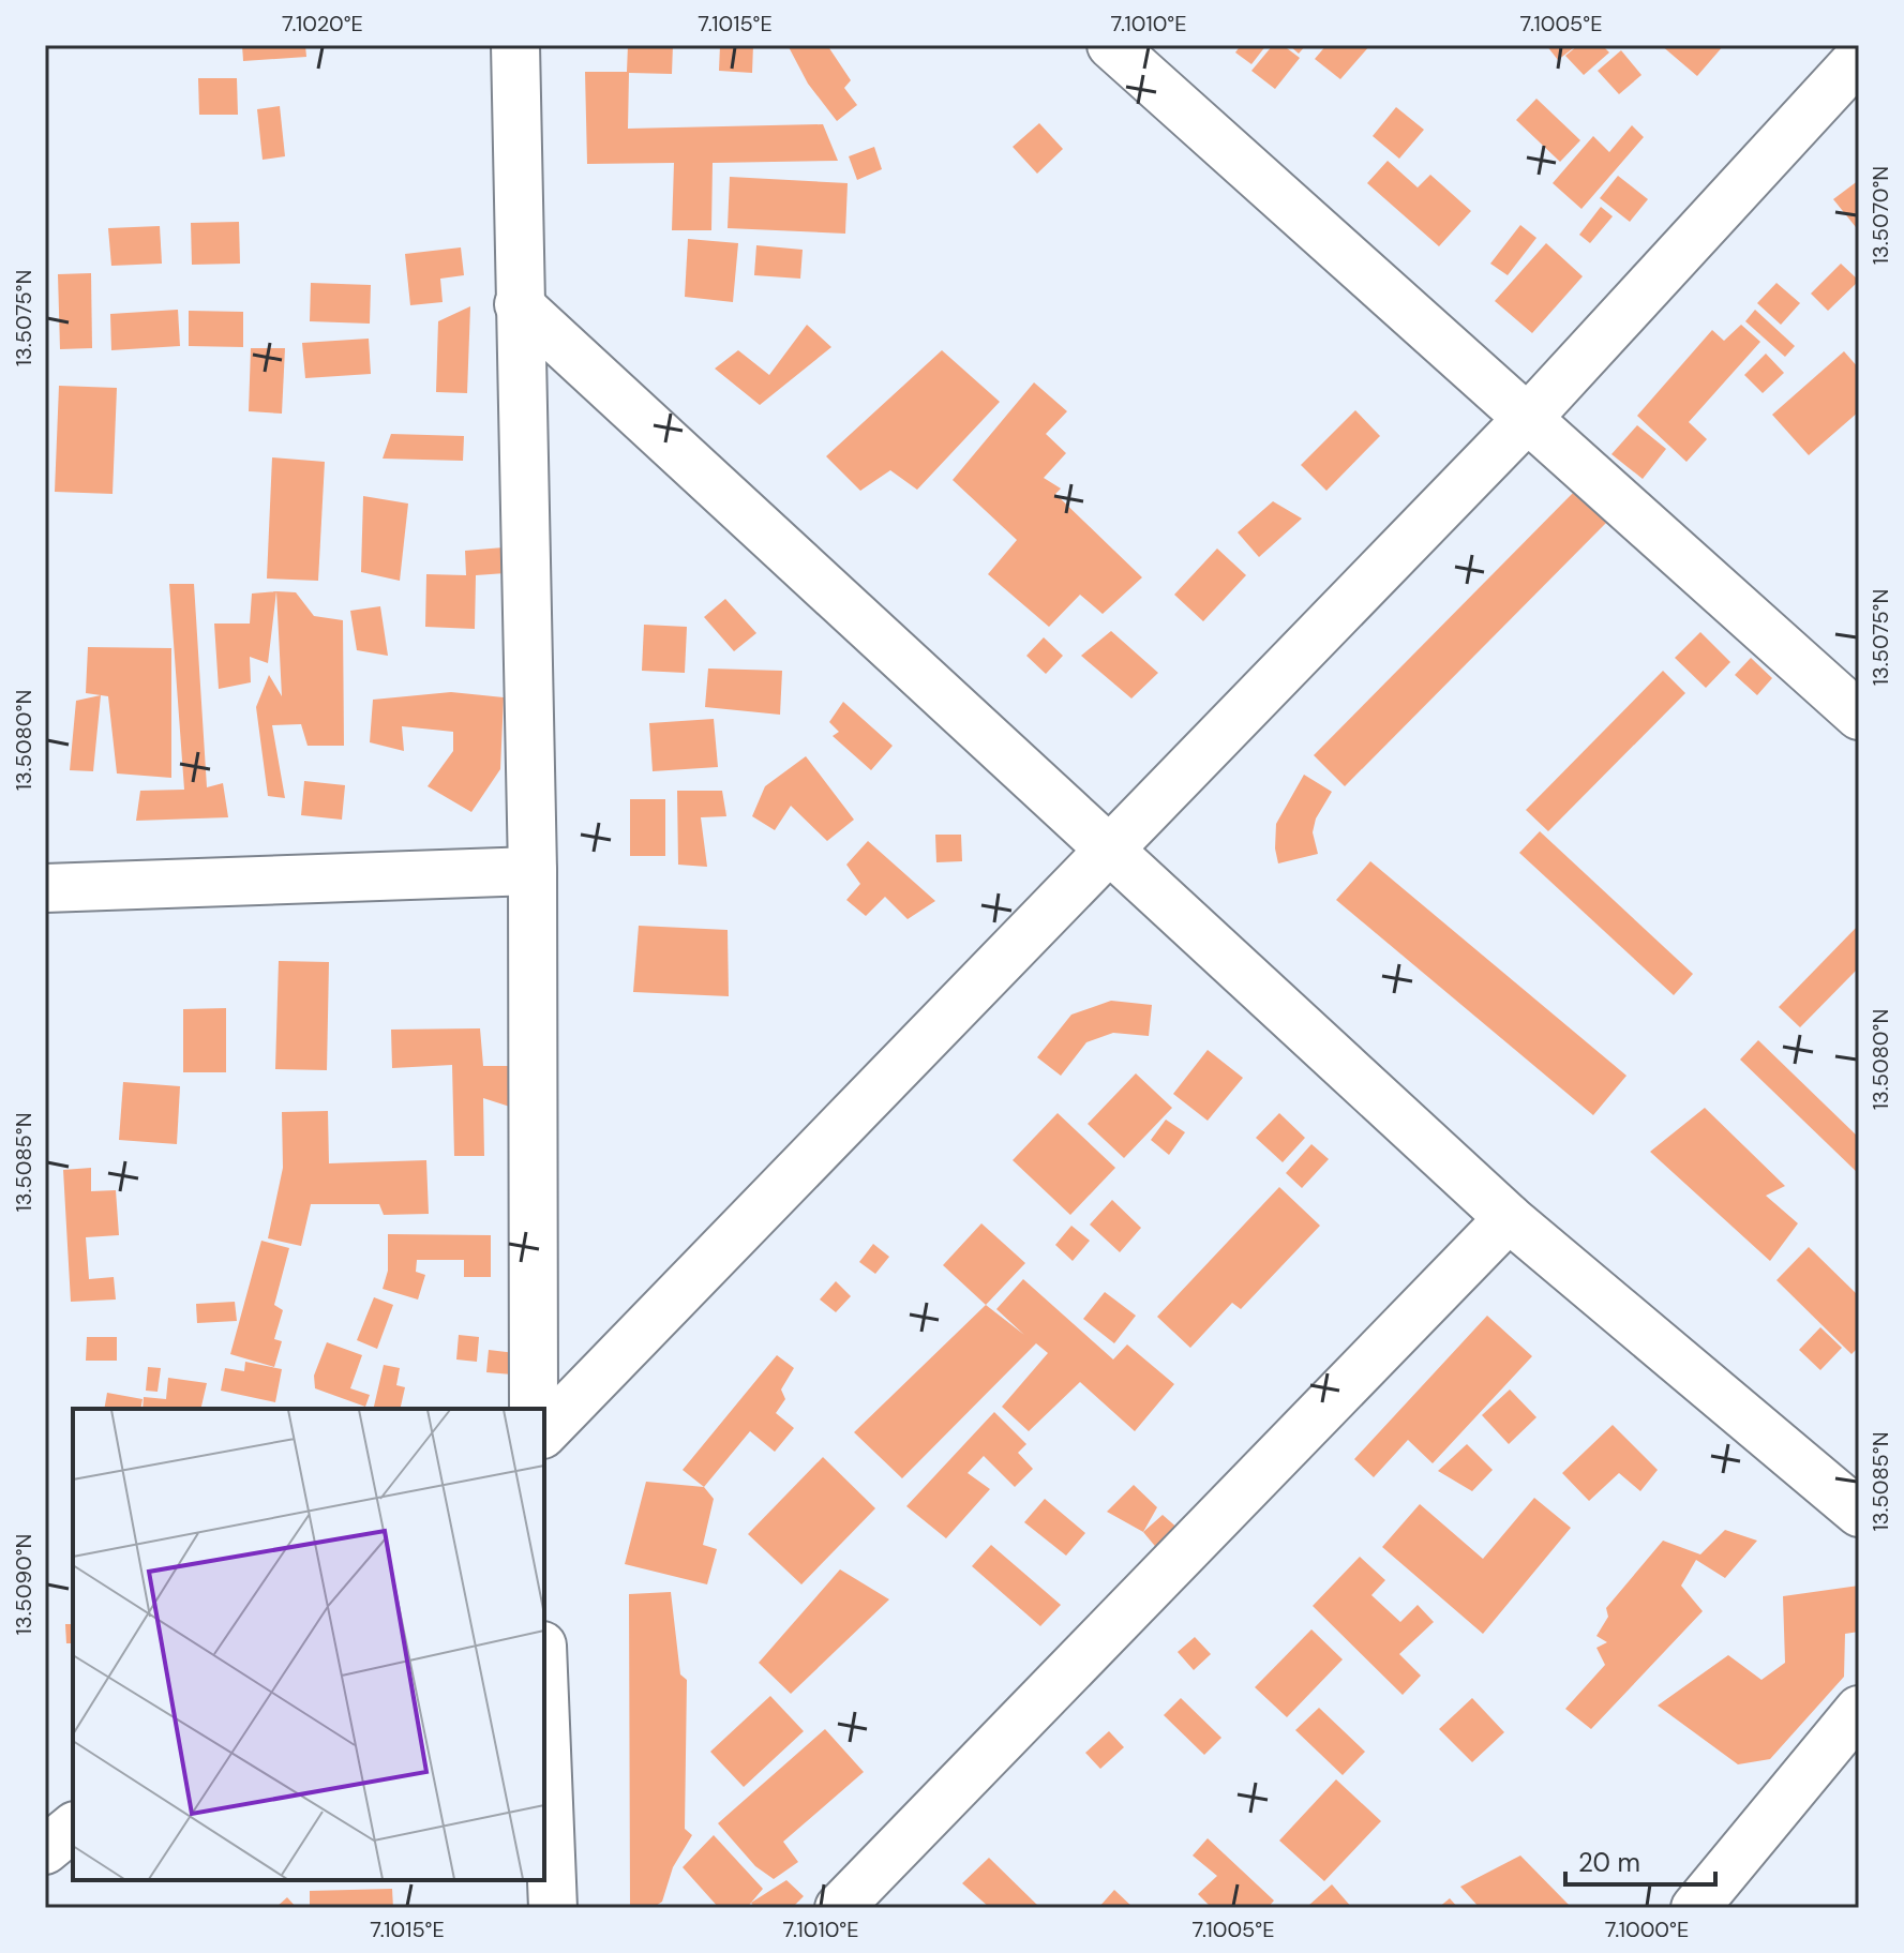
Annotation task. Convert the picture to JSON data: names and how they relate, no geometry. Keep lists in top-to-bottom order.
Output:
{
  "scale_bar": "20 m",
  "coordinates": [
    "7.1020°E",
    "7.1015°E",
    "7.1010°E",
    "7.1005°E",
    "13.5070°N",
    "13.5075°N",
    "13.5080°N",
    "13.5085°N",
    "13.5090°N",
    "7.1000°E"
  ]
}
